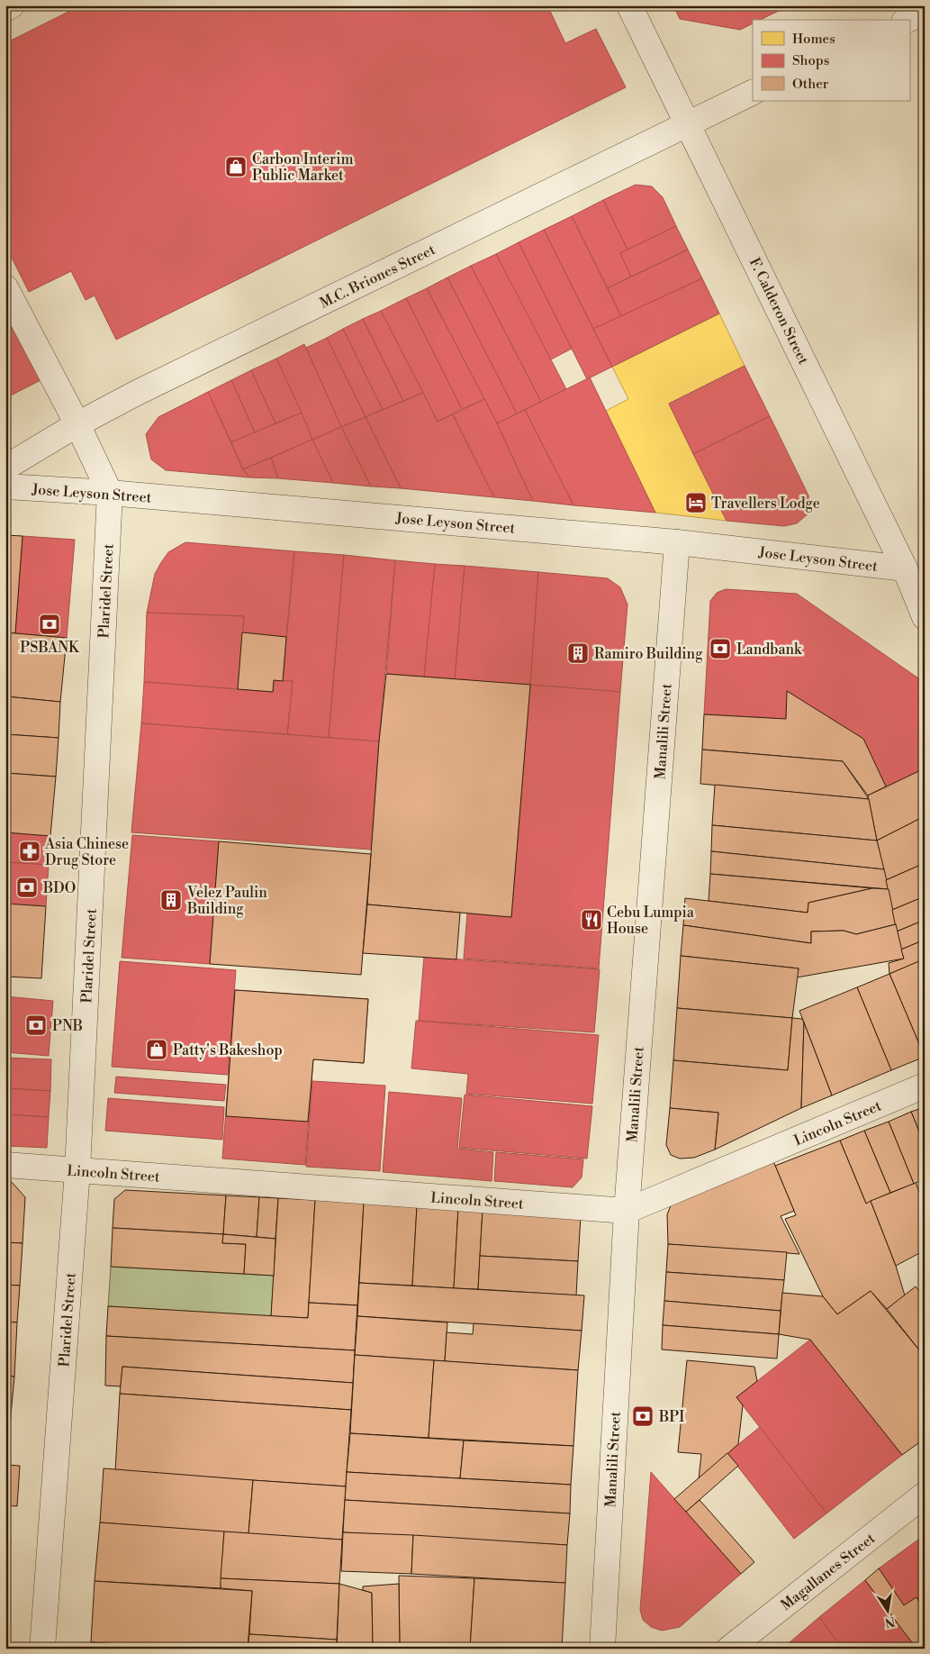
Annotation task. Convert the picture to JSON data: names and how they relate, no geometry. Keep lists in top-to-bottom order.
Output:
{
  "streets": {
    "street": [
      "M.C. Briones Street",
      "F. Calderon Street",
      "Jose Leyson Street",
      "Plaridel Street",
      "Manalili Street",
      "Lincoln Street",
      "Magallanes Street"
    ]
  },
  "crossings": [
    ["M.C. Briones Street", "F. Calderon Street"],
    ["M.C. Briones Street", "Plaridel Street"],
    ["F. Calderon Street", "Jose Leyson Street"],
    ["Jose Leyson Street", "Plaridel Street"],
    ["Jose Leyson Street", "Manalili Street"],
    ["Plaridel Street", "Lincoln Street"],
    ["Manalili Street", "Lincoln Street"]
  ],
  "places": {
    "shop": ["Carbon Interim Public Market", "Patty's Bakeshop"],
    "hotel": ["Travellers Lodge"],
    "bank": [
      "PSBANK",
      "Landbank",
      "BDO",
      "PNB",
      "BPI"
    ],
    "building": ["Ramiro Building", "Velez Paulin Building"],
    "pharmacy": ["Asia Chinese Drug Store"],
    "restaurant": ["Cebu Lumpia House"]
  },
  "legend": ["Homes", "Shops", "Other"],
  "north": "bottom"
}
